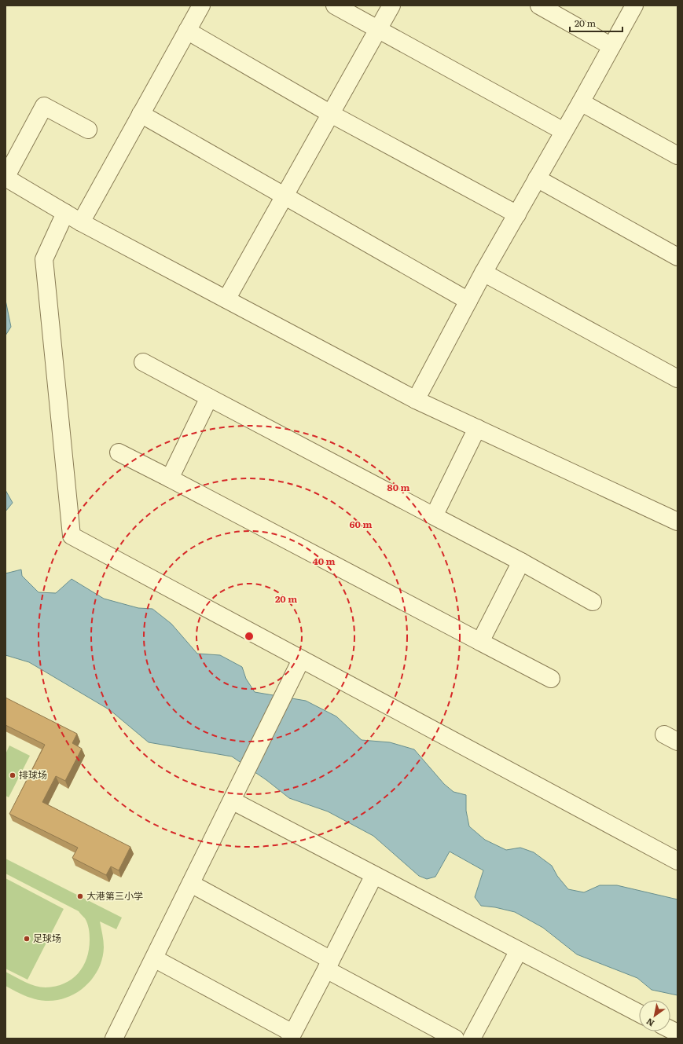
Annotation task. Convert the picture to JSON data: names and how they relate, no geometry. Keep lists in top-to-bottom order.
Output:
{
  "places": ["排球场", "大港第三小学", "足球场"],
  "scale_bar": "20 m",
  "north": "bottom left",
  "rings": [
    "80 m",
    "60 m",
    "40 m",
    "20 m"
  ]
}
